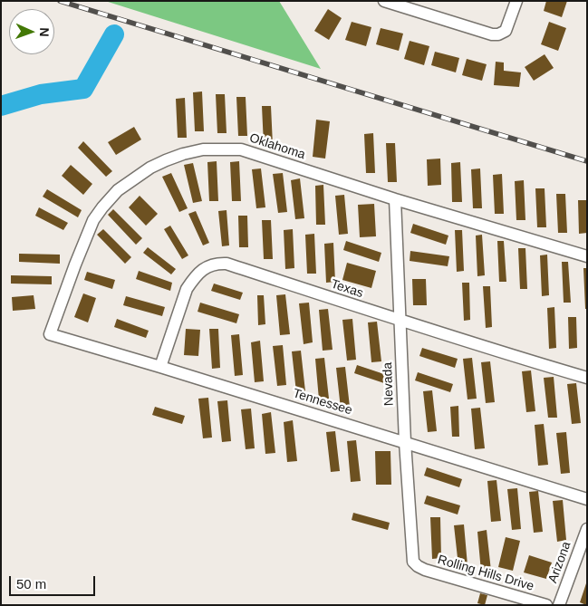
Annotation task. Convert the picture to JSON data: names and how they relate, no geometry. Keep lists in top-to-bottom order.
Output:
{
  "streets": {
    "street": [
      "Oklahoma",
      "Texas",
      "Nevada",
      "Tennessee",
      "Arizona",
      "Rolling Hills Drive"
    ]
  },
  "crossings": [
    ["Oklahoma", "Nevada"],
    ["Oklahoma", "Tennessee"],
    ["Texas", "Nevada"],
    ["Texas", "Tennessee"],
    ["Nevada", "Tennessee"],
    ["Nevada", "Rolling Hills Drive"]
  ],
  "scale_bar": "50 m",
  "north": "right"
}
